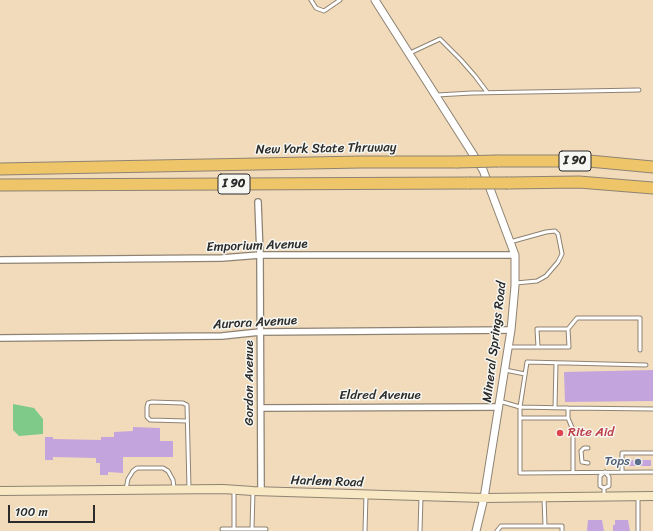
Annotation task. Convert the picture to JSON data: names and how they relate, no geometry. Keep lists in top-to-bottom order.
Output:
{
  "streets": {
    "highway": ["New York State Thruway", "I 90"],
    "main road": ["Harlem Road"],
    "street": [
      "Emporium Avenue",
      "Aurora Avenue",
      "Mineral Springs Road",
      "Gordon Avenue",
      "Eldred Avenue"
    ]
  },
  "crossings": [
    ["Emporium Avenue", "Mineral Springs Road"],
    ["Emporium Avenue", "Gordon Avenue"],
    ["Aurora Avenue", "Mineral Springs Road"],
    ["Aurora Avenue", "Gordon Avenue"],
    ["Mineral Springs Road", "Eldred Avenue"],
    ["Mineral Springs Road", "Harlem Road"],
    ["Gordon Avenue", "Eldred Avenue"],
    ["Gordon Avenue", "Harlem Road"]
  ],
  "places": ["Rite Aid", "Tops"],
  "scale_bar": "100 m"
}
